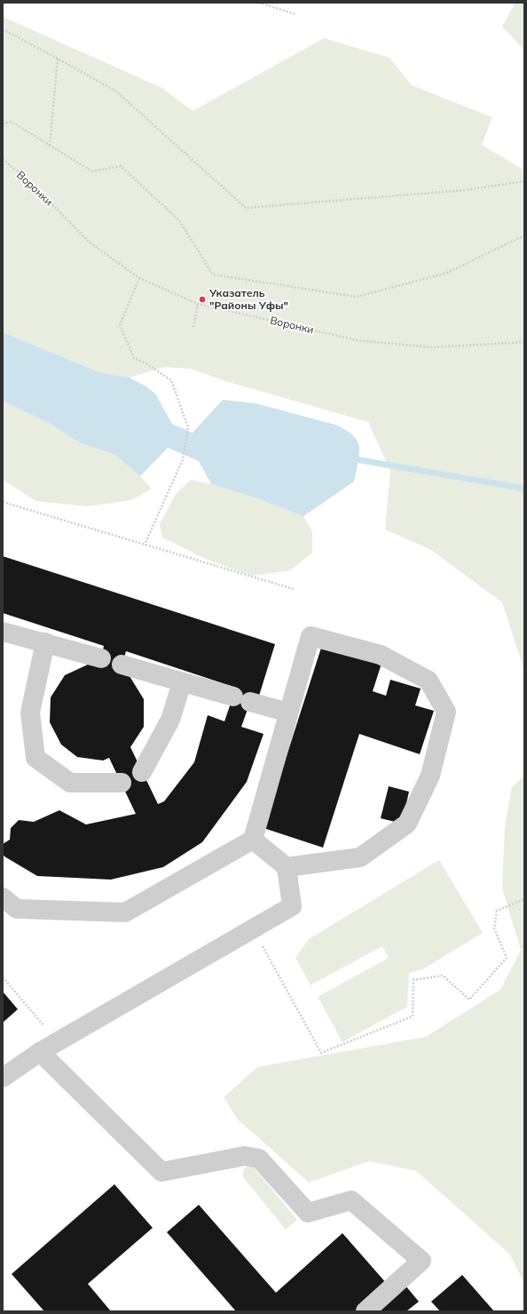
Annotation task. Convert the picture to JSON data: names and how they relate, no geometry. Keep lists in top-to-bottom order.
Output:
{
  "streets": {
    "path": ["Воронки"]
  },
  "places": ["Указатель \"Районы Уфы\""]
}
